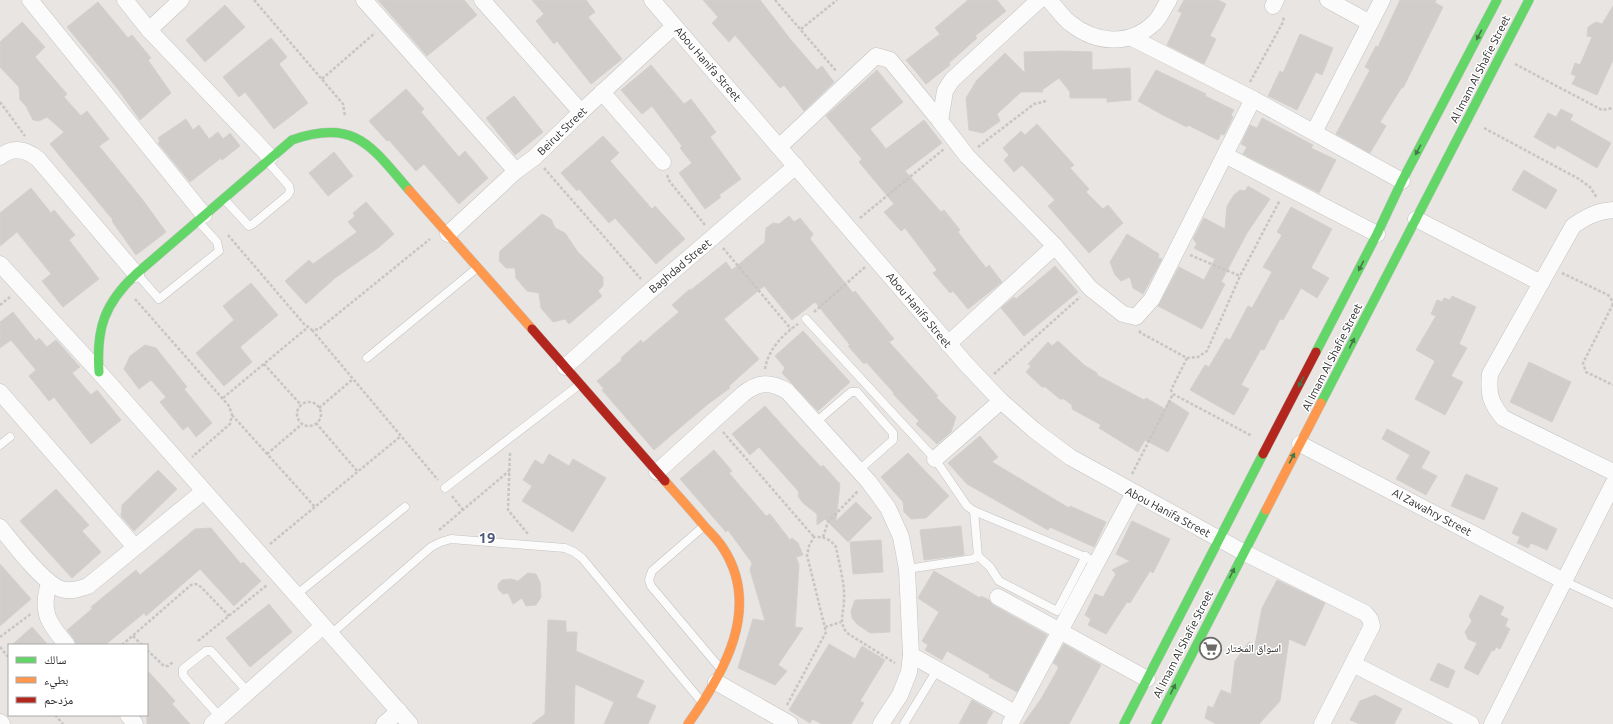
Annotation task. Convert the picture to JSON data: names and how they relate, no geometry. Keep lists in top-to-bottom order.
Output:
{
  "streets": {
    "street": [
      "Abou Hanifa Street",
      "Al Imam Al Shafie Street",
      "Beirut Street",
      "Baghdad Street",
      "Al Zawahry Street"
    ]
  },
  "crossings": [
    ["Abou Hanifa Street", "Al Imam Al Shafie Street"],
    ["Abou Hanifa Street", "Beirut Street"],
    ["Abou Hanifa Street", "Baghdad Street"],
    ["Al Imam Al Shafie Street", "Al Zawahry Street"]
  ],
  "districts": ["19"],
  "places": {
    "supermarket": ["اسواق المختار"]
  },
  "legend": ["سالك", "بطيء", "مزدحم"]
}
